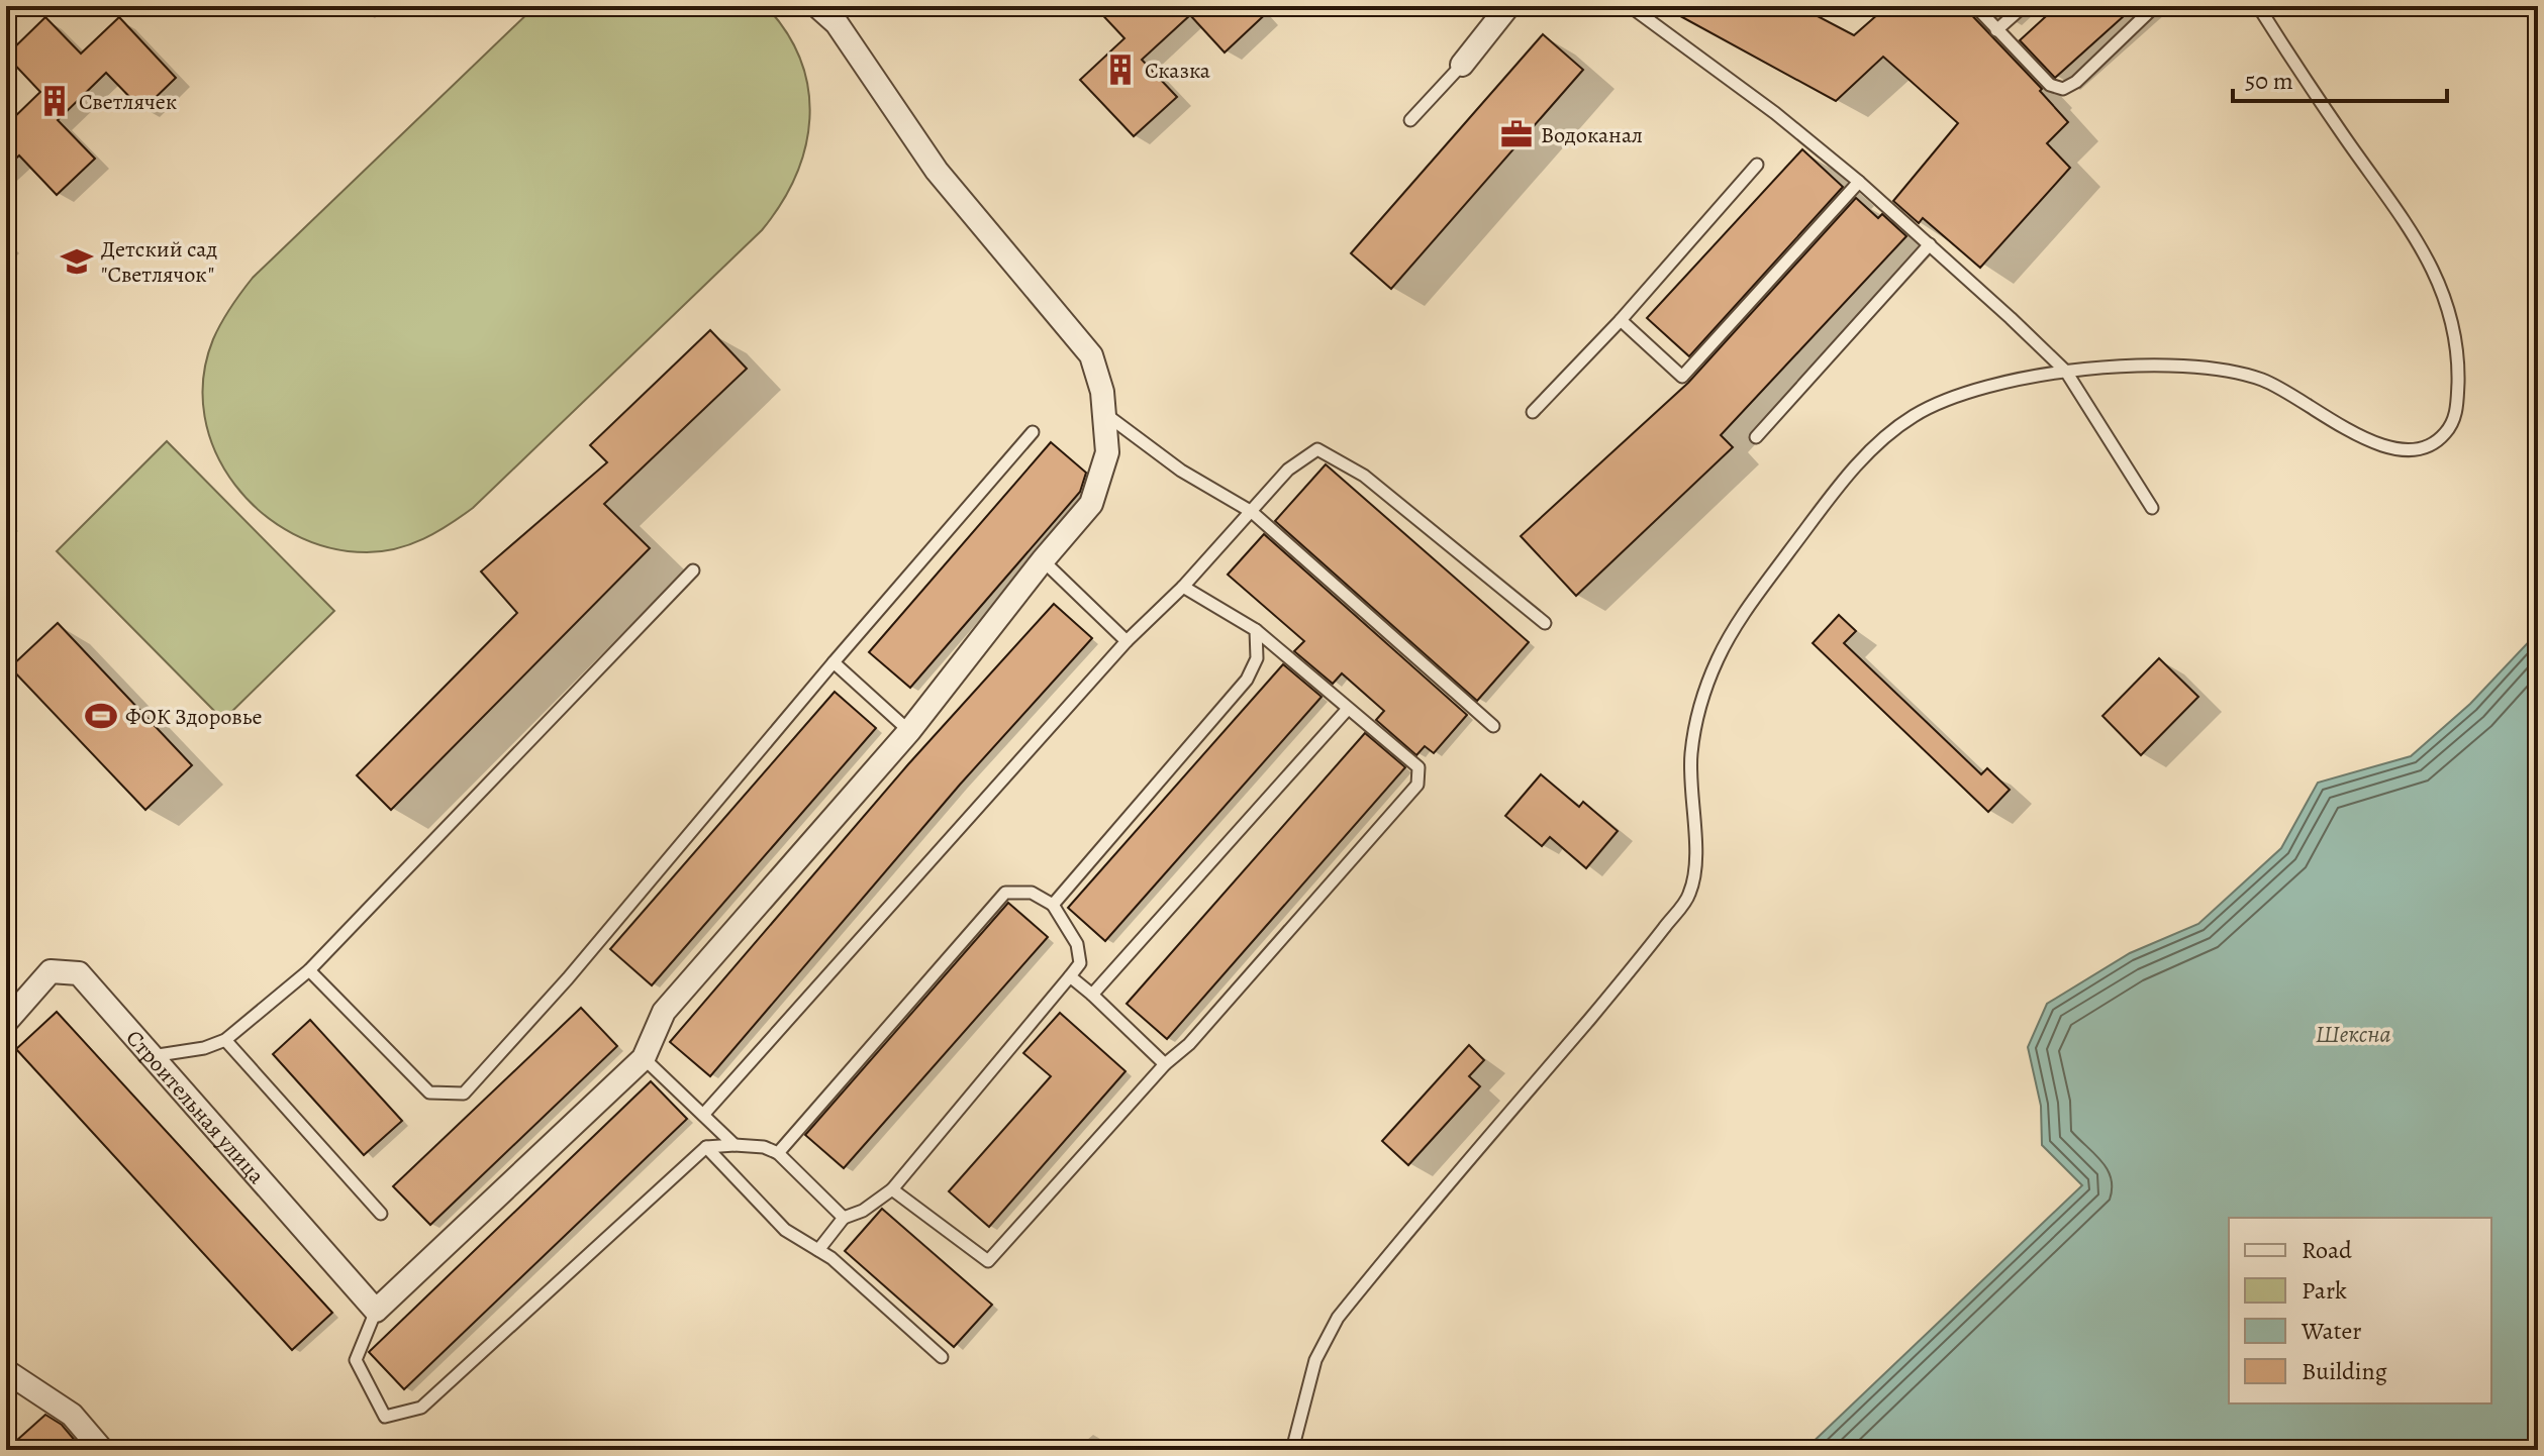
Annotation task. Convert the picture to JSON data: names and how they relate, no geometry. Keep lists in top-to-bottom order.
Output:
{
  "streets": {
    "street": ["Строительная улица"]
  },
  "water": ["Шексна"],
  "places": {
    "building": ["Сказка", "Светлячек"],
    "office": ["Водоканал"],
    "school or university": ["Детский сад \"Светлячок\""],
    "sports": ["ФОК Здоровье"]
  },
  "legend": [
    "Road",
    "Park",
    "Water",
    "Building"
  ],
  "scale_bar": "50 m"
}
